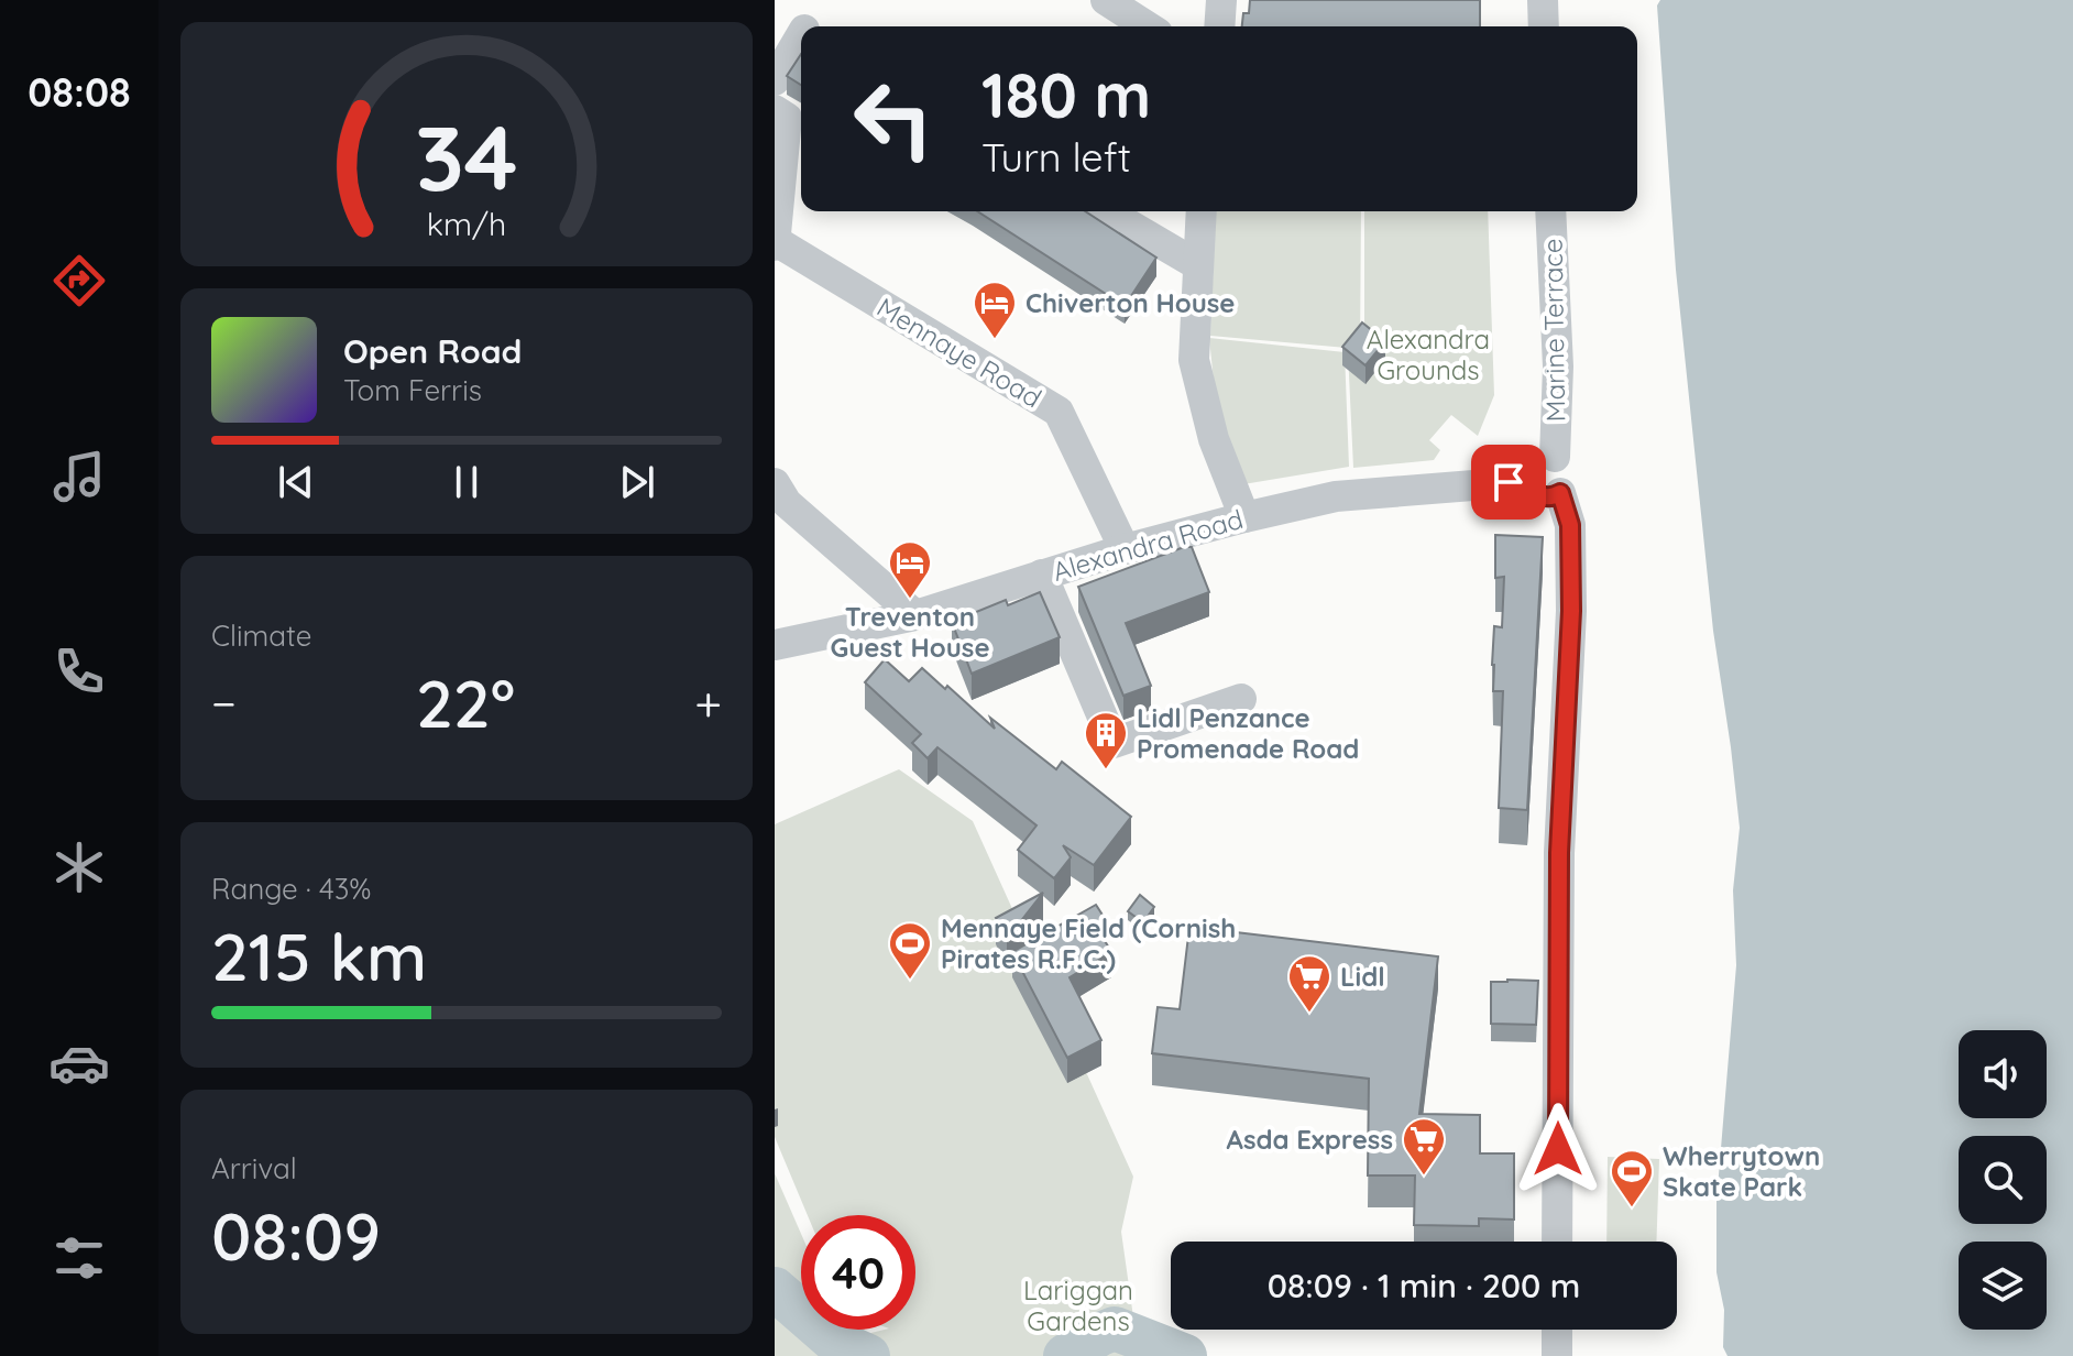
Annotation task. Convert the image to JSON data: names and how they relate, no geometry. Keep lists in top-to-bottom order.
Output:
{
  "streets": {
    "street": ["Marine Terrace", "Mennaye Road", "Alexandra Road"]
  },
  "crossings": [
    ["Marine Terrace", "Alexandra Road"],
    ["Mennaye Road", "Alexandra Road"]
  ],
  "parks": ["Alexandra Grounds", "Lariggan Gardens"],
  "places": {
    "hotel": ["Chiverton House", "Treventon Guest House"],
    "building": ["Lidl Penzance Promenade Road"],
    "sports": ["Mennaye Field (Cornish Pirates R.F.C.)", "Wherrytown Skate Park"],
    "supermarket": ["Lidl", "Asda Express"]
  },
  "page": {
    "tabs": "08:08",
    "turn": ["180 m", "Turn left"],
    "song": ["Open Road", "Tom Ferris"],
    "tile": [
      "Climate",
      ["Range · 43%", "215 km"],
      ["Arrival", "08:09"]
    ],
    "heat": ["−", "22°", "+"],
    "limit": "40",
    "trip": "08:09 · 1 min · 200 m",
    "gauge": ["34", "km/h"]
  }
}
